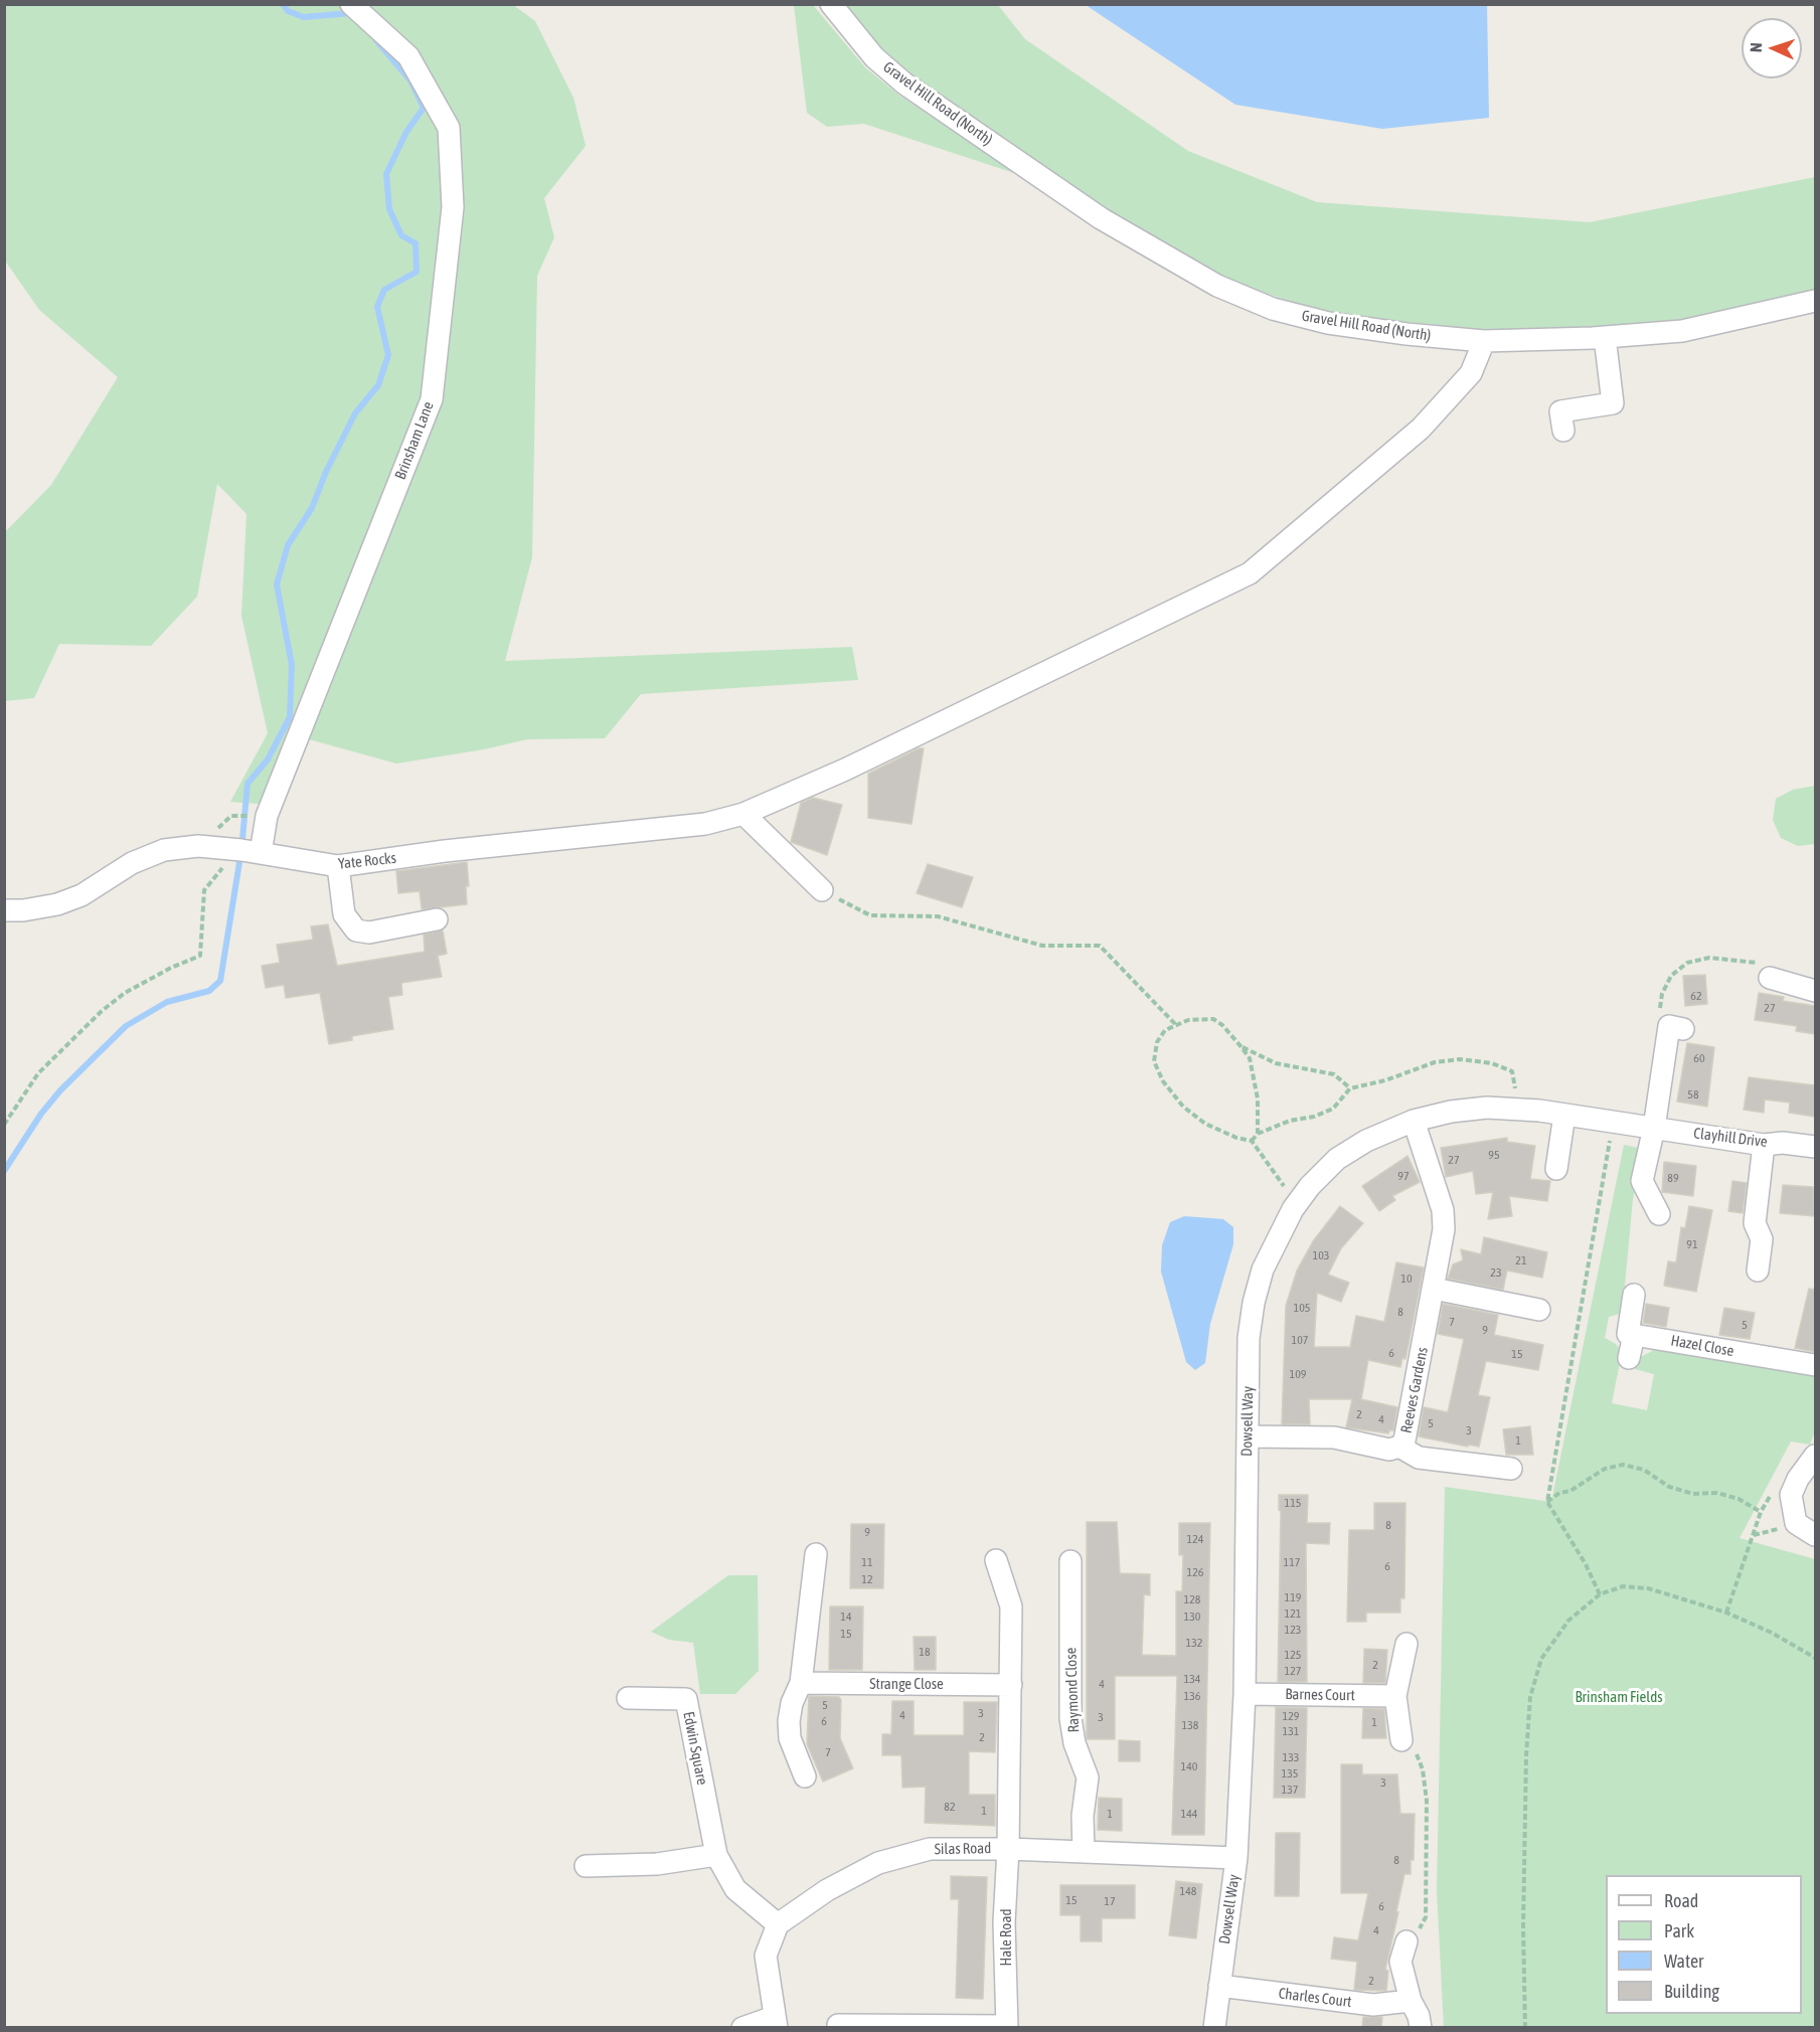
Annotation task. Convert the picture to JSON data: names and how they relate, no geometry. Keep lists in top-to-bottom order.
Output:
{
  "streets": {
    "street": [
      "Gravel Hill Road (North)",
      "Brinsham Lane",
      "Yate Rocks",
      "Clayhill Drive",
      "Hazel Close",
      "Reeves Gardens",
      "Dowsell Way",
      "Strange Close",
      "Raymond Close",
      "Barnes Court",
      "Edwin Square",
      "Silas Road",
      "Hale Road",
      "Charles Court"
    ]
  },
  "crossings": [
    ["Gravel Hill Road (North)", "Yate Rocks"],
    ["Brinsham Lane", "Yate Rocks"],
    ["Clayhill Drive", "Dowsell Way"],
    ["Reeves Gardens", "Dowsell Way"],
    ["Dowsell Way", "Barnes Court"],
    ["Dowsell Way", "Silas Road"],
    ["Dowsell Way", "Charles Court"],
    ["Raymond Close", "Silas Road"],
    ["Edwin Square", "Silas Road"],
    ["Silas Road", "Hale Road"]
  ],
  "parks": ["Brinsham Fields"],
  "house_numbers": [
    "62",
    "27",
    "60",
    "58",
    "95",
    "27",
    "97",
    "89",
    "91",
    "103",
    "21",
    "23",
    "10",
    "105",
    "8",
    "7",
    "5",
    "9",
    "107",
    "6",
    "15",
    "109",
    "2",
    "4",
    "5",
    "3",
    "1",
    "115",
    "8",
    "9",
    "124",
    "11",
    "117",
    "6",
    "126",
    "12",
    "119",
    "128",
    "121",
    "14",
    "130",
    "123",
    "15",
    "132",
    "18",
    "125",
    "2",
    "127",
    "134",
    "4",
    "136",
    "5",
    "3",
    "4",
    "129",
    "3",
    "6",
    "1",
    "138",
    "131",
    "2",
    "7",
    "133",
    "140",
    "135",
    "3",
    "137",
    "82",
    "1",
    "1",
    "144",
    "8",
    "148",
    "15",
    "17",
    "6",
    "4",
    "2"
  ],
  "legend": [
    "Road",
    "Park",
    "Water",
    "Building"
  ],
  "north": "left"
}
